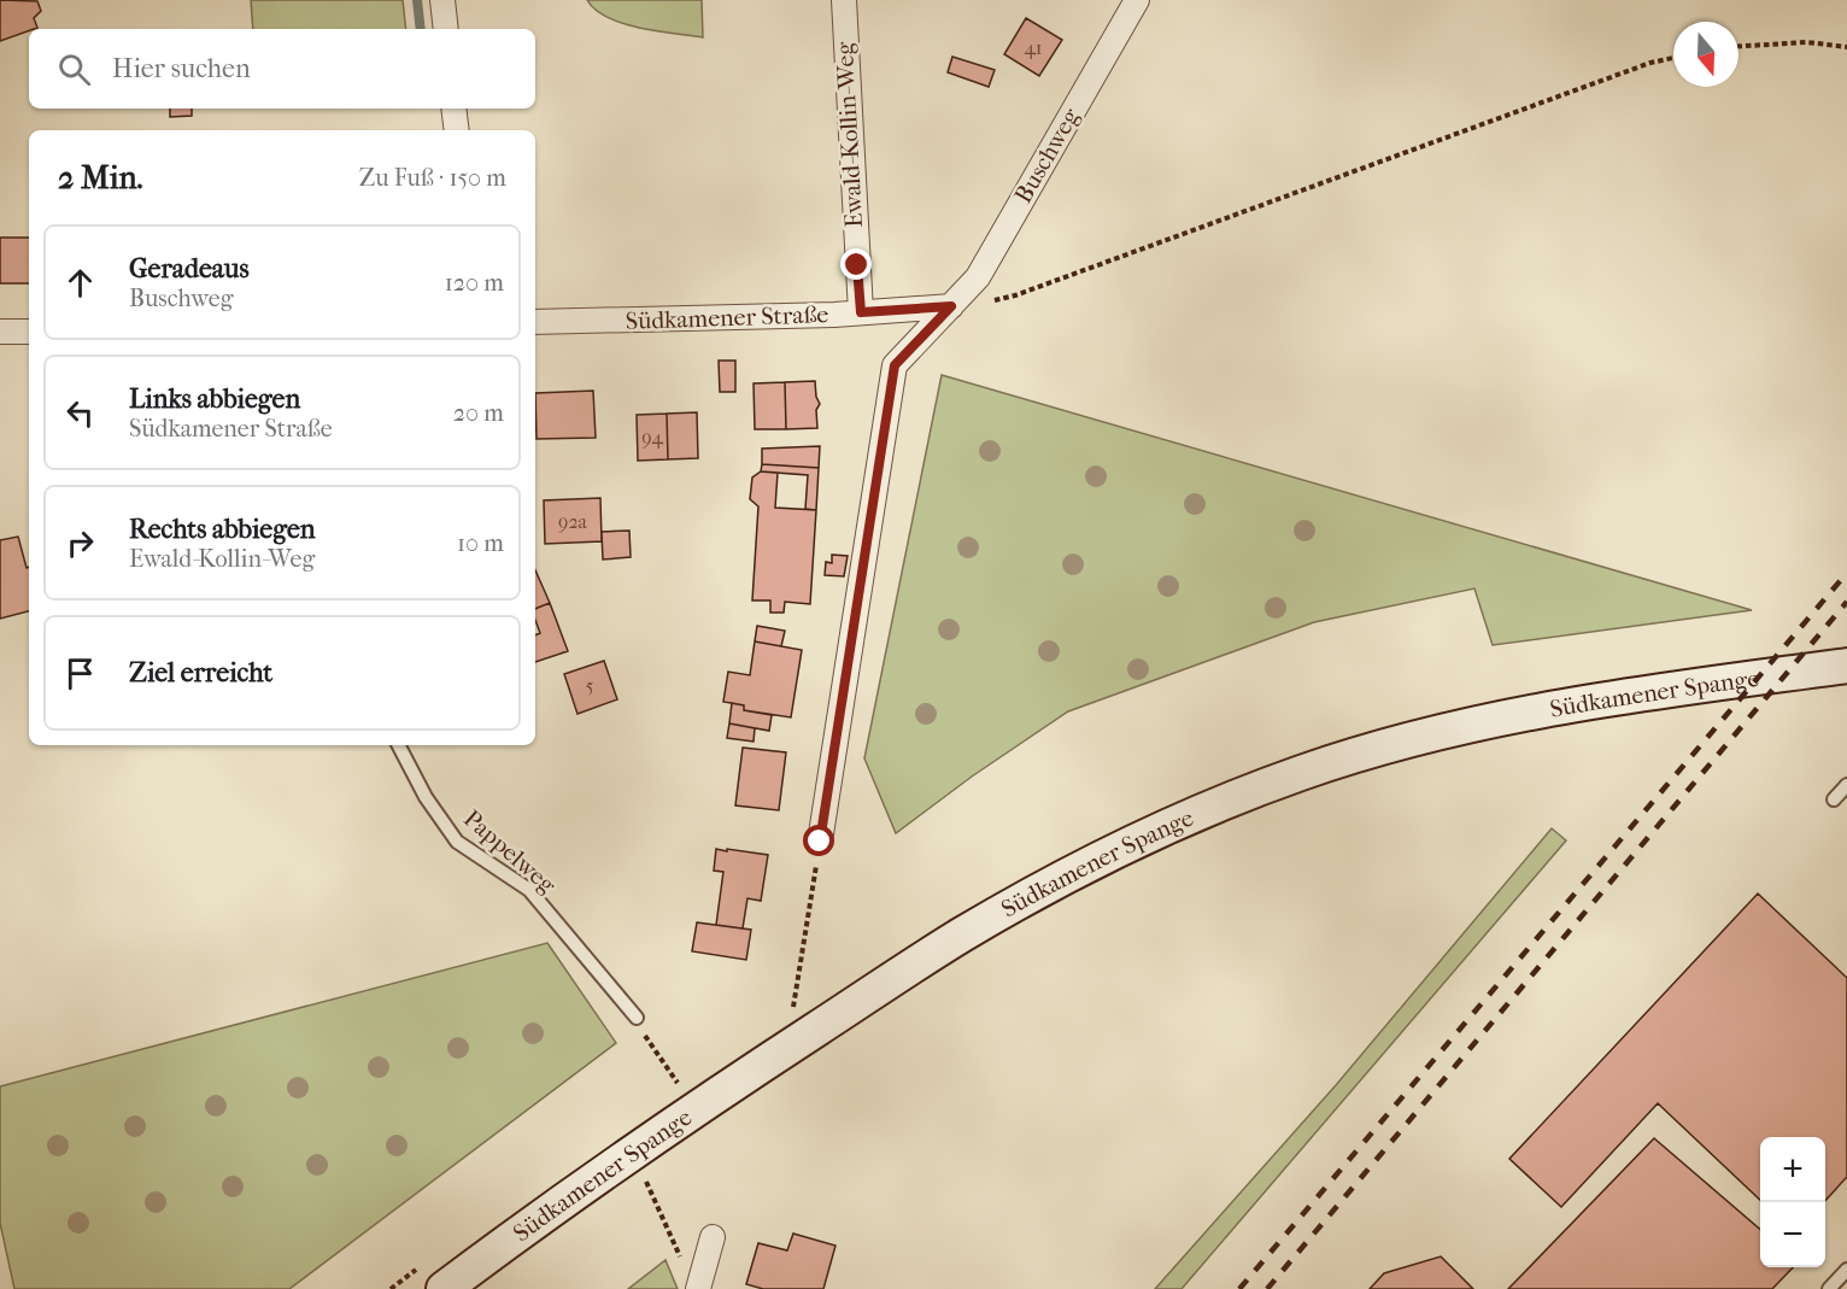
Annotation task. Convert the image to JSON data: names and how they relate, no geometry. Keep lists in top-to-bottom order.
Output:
{
  "streets": {
    "street": [
      "Ewald-Kollin-Weg",
      "Buschweg",
      "Südkamener Straße",
      "Südkamener Spange"
    ],
    "lane": ["Pappelweg"]
  },
  "crossings": [
    ["Ewald-Kollin-Weg", "Südkamener Straße"],
    ["Buschweg", "Südkamener Straße"]
  ],
  "house_numbers": [
    "41",
    "94",
    "92a",
    "5"
  ],
  "north": "bottom",
  "page": {
    "search": "Hier suchen",
    "heading": ["2 Min.", "Zu Fuß · 150 m"],
    "list": [
      ["Geradeaus", "Buschweg", "120 m"],
      ["Links abbiegen", "Südkamener Straße", "20 m"],
      ["Rechts abbiegen", "Ewald-Kollin-Weg", "10 m"],
      "Ziel erreicht"
    ],
    "map_buttons": ["+", "−"]
  }
}
